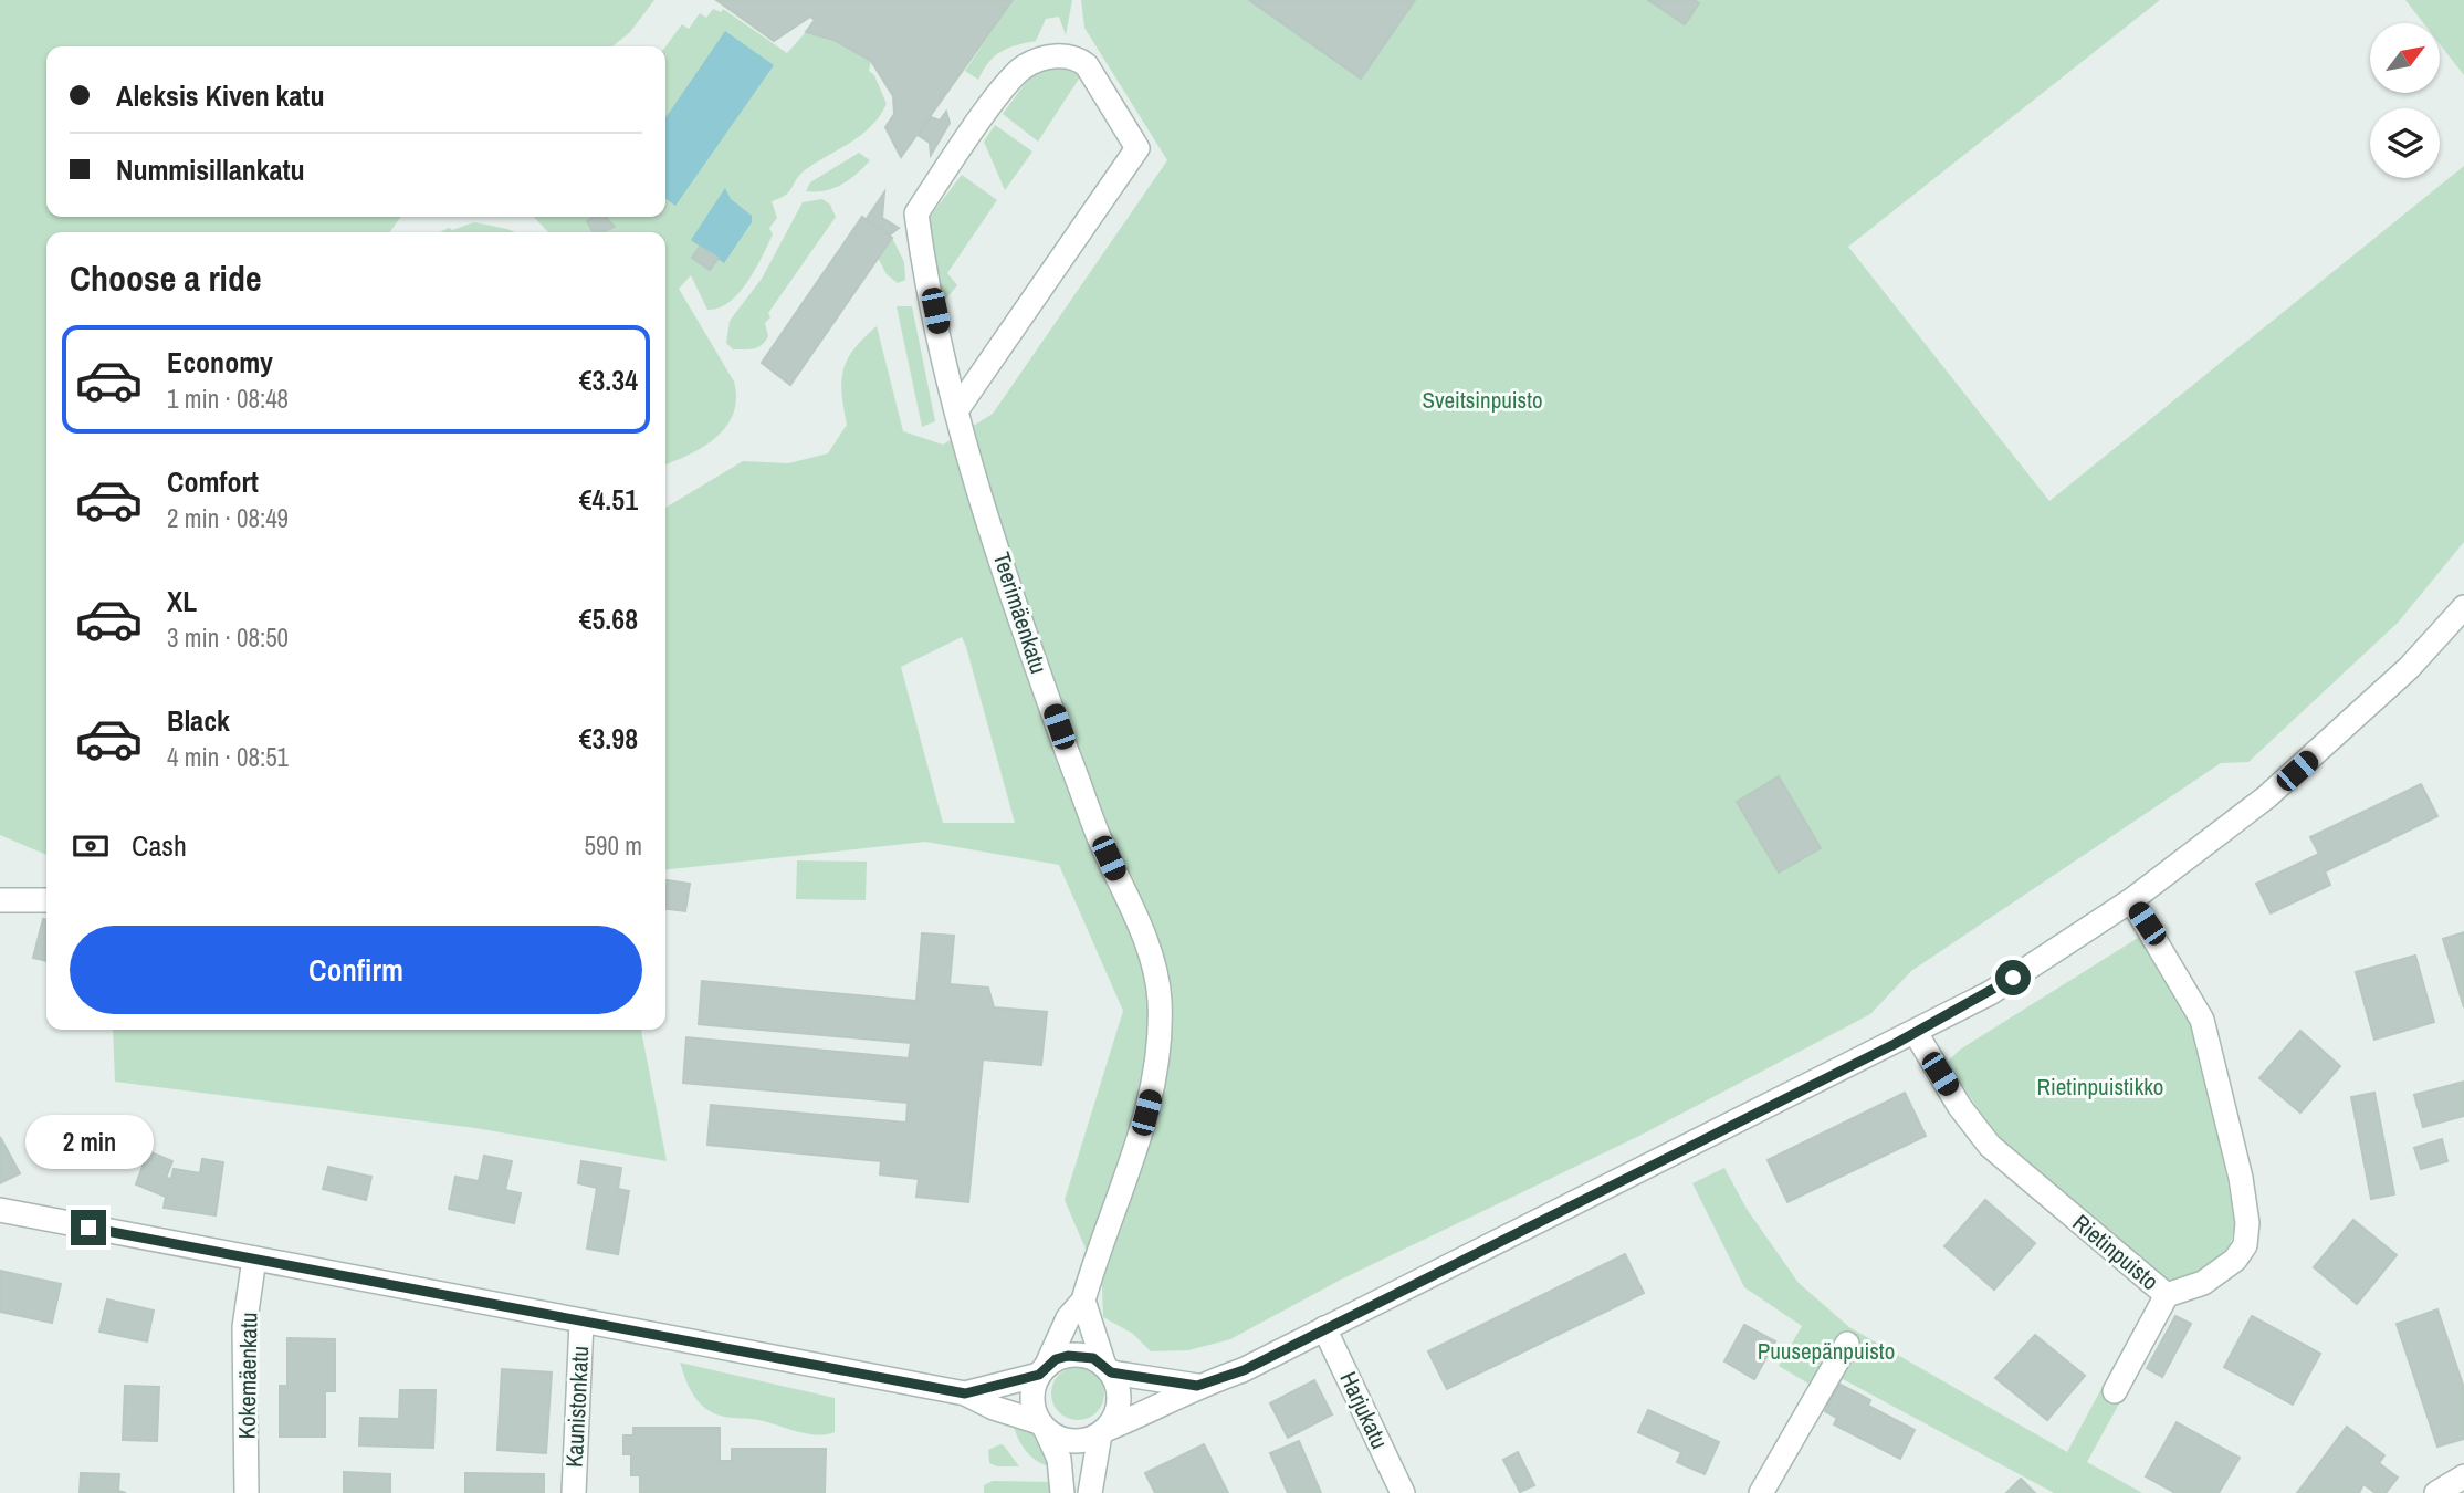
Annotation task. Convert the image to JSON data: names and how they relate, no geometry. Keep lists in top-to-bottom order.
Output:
{
  "streets": {
    "street": [
      "Teerimäenkatu",
      "Rietinpuisto",
      "Kokemäenkatu",
      "Kaunistonkatu",
      "Harjukatu"
    ]
  },
  "parks": ["Sveitsinpuisto", "Rietinpuistikko", "Puusepänpuisto"],
  "north": "top right",
  "page": {
    "banner": ["Aleksis Kiven katu", "Nummisillankatu"],
    "heading": "Choose a ride",
    "list": [
      {
        "name": "Economy",
        "note": "1 min · 08:48",
        "value": "€3.34"
      },
      {
        "name": "Comfort",
        "note": "2 min · 08:49",
        "value": "€4.51"
      },
      {
        "name": "XL",
        "note": "3 min · 08:50",
        "value": "€5.68"
      },
      {
        "name": "Black",
        "note": "4 min · 08:51",
        "value": "€3.98"
      }
    ],
    "pay": ["Cash", "590 m"],
    "buttons": "Confirm",
    "bubble": "2 min"
  }
}
